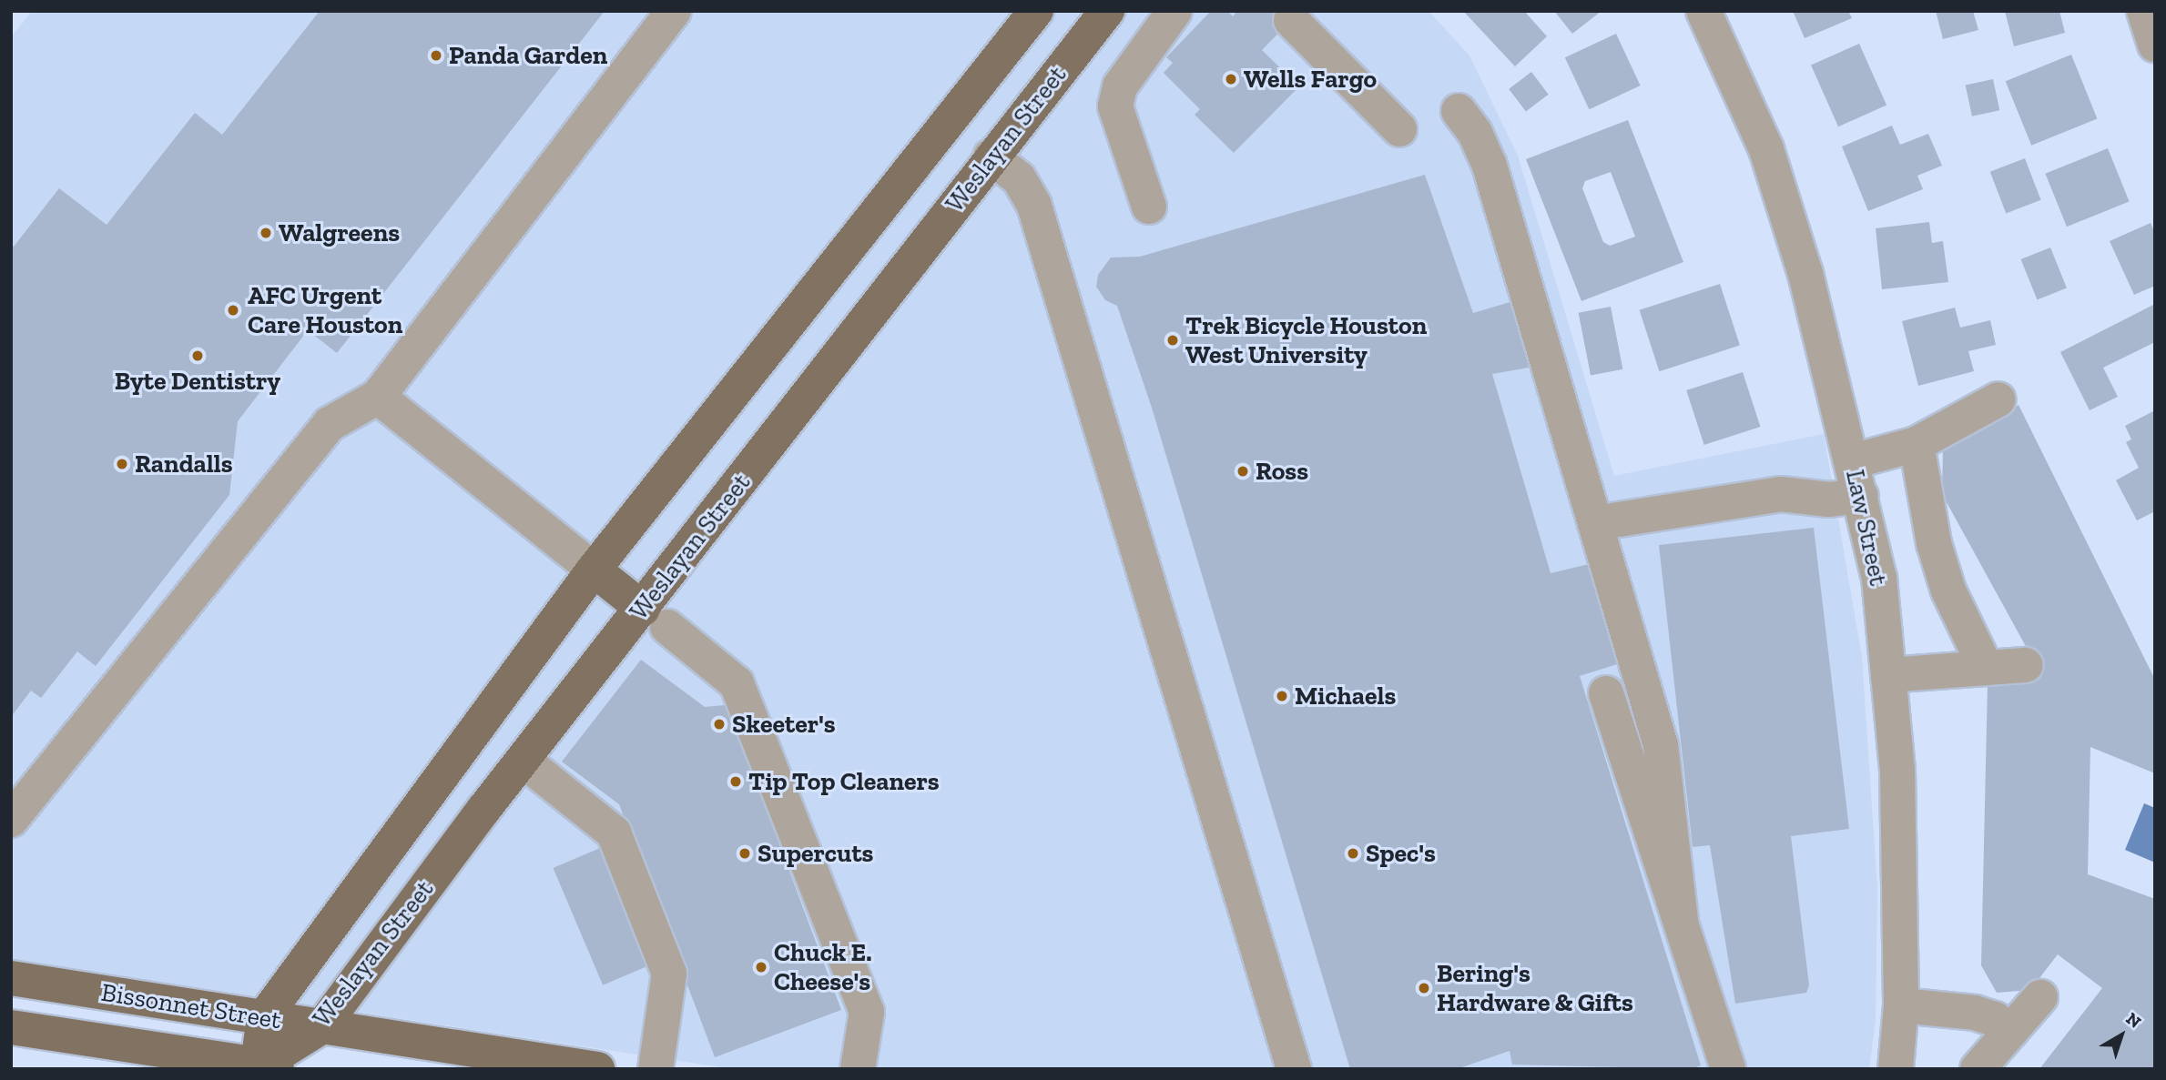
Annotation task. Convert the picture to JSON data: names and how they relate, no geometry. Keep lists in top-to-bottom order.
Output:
{
  "streets": {
    "main road": ["Weslayan Street", "Bissonnet Street"],
    "street": ["Law Street"]
  },
  "crossings": [
    ["Weslayan Street", "Bissonnet Street"]
  ],
  "places": [
    "Panda Garden",
    "Wells Fargo",
    "Walgreens",
    "AFC Urgent Care Houston",
    "Trek Bicycle Houston West University",
    "Byte Dentistry",
    "Randalls",
    "Ross",
    "Michaels",
    "Skeeter's",
    "Tip Top Cleaners",
    "Supercuts",
    "Spec's",
    "Chuck E. Cheese's",
    "Bering's Hardware & Gifts"
  ],
  "north": "top right"
}
